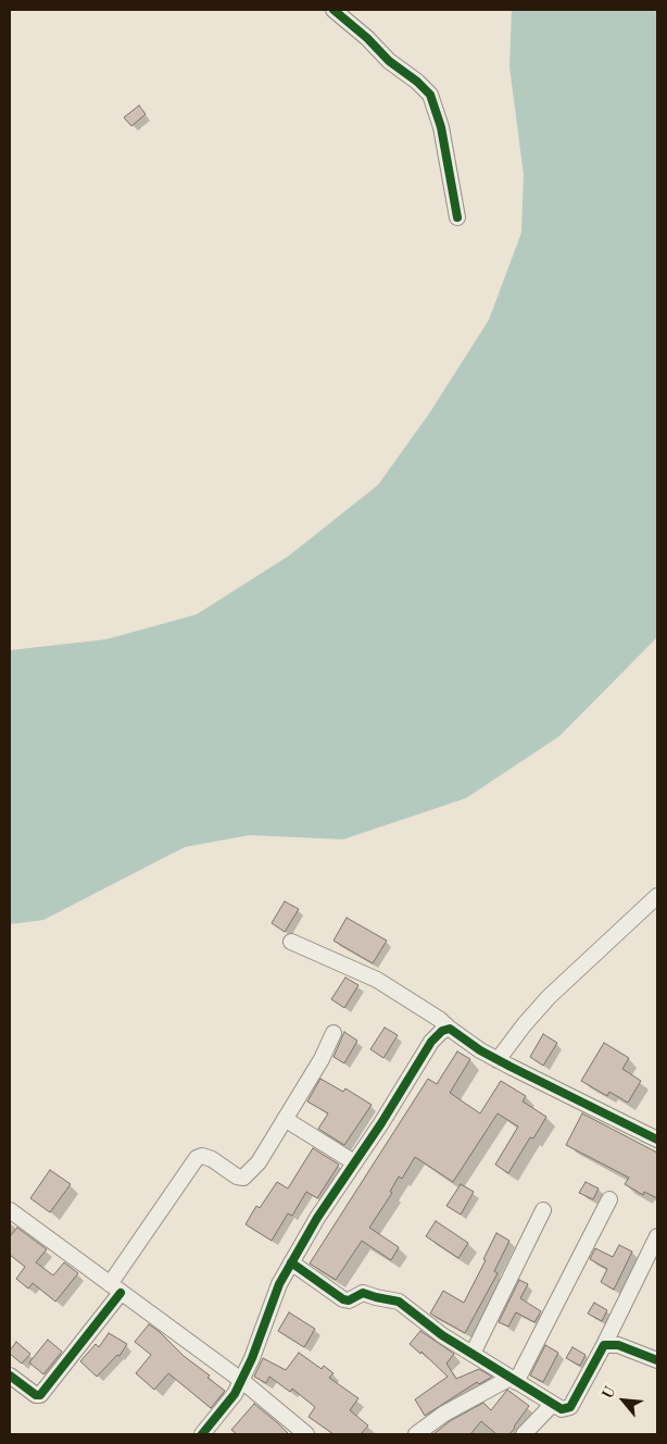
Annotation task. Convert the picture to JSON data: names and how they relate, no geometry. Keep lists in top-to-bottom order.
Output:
{
  "north": "top left"
}
